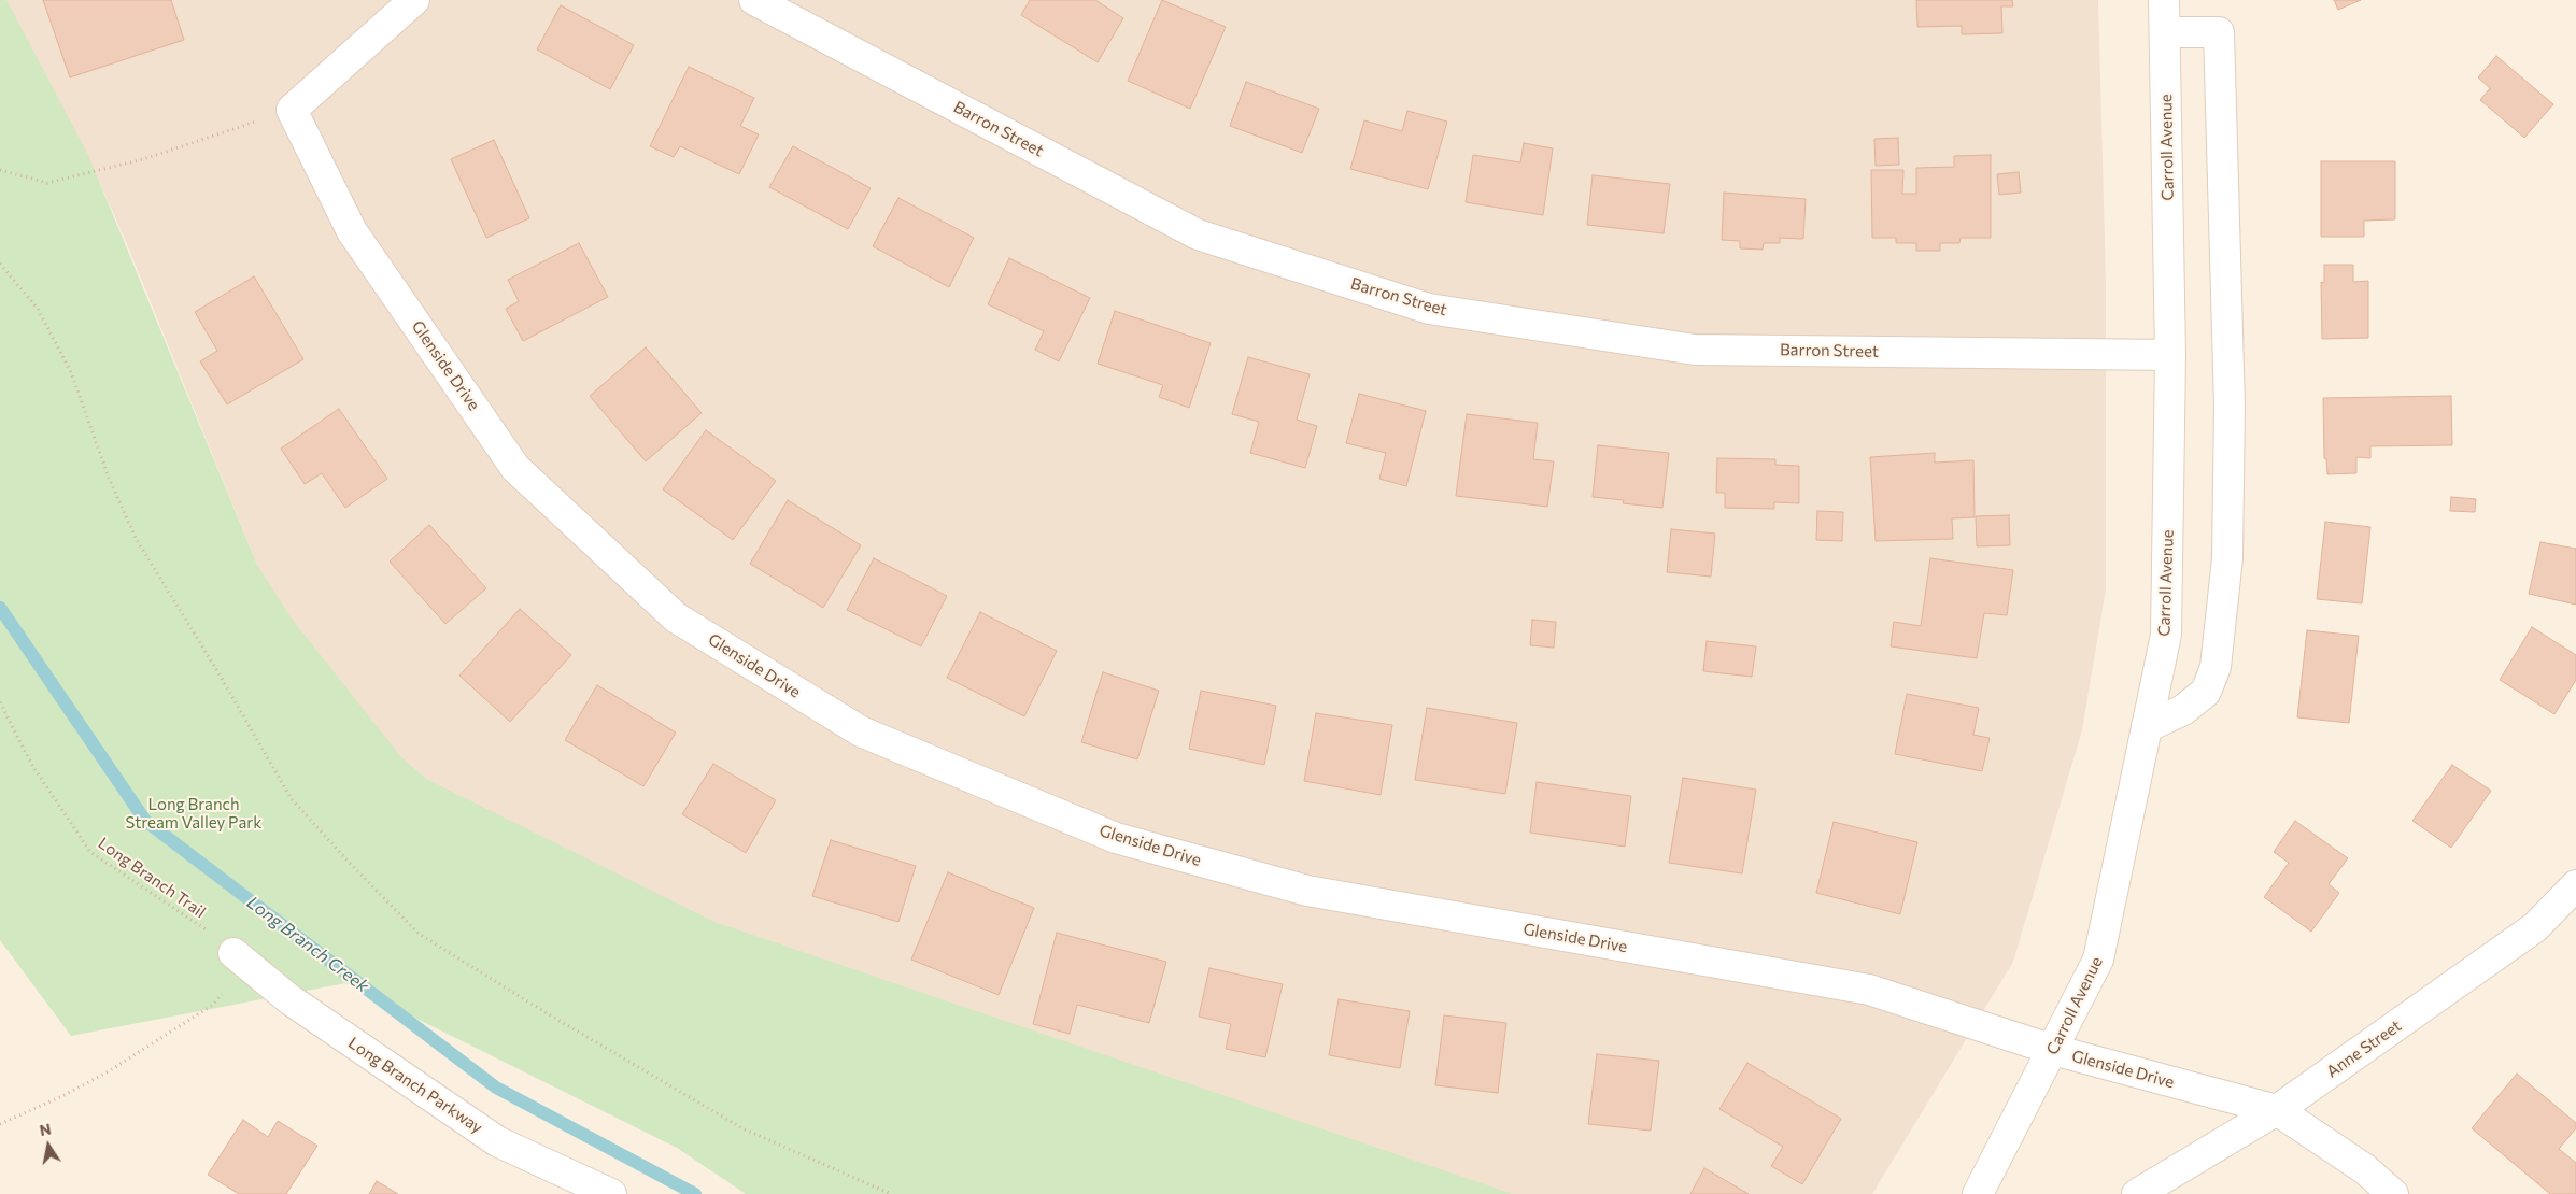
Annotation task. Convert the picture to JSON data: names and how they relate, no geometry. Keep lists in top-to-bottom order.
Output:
{
  "streets": {
    "street": [
      "Barron Street",
      "Carroll Avenue",
      "Glenside Drive",
      "Anne Street",
      "Long Branch Parkway"
    ],
    "path": ["Long Branch Trail"]
  },
  "crossings": [
    ["Barron Street", "Carroll Avenue"],
    ["Carroll Avenue", "Glenside Drive"],
    ["Glenside Drive", "Anne Street"],
    ["Long Branch Trail", "Long Branch Parkway"]
  ],
  "water": ["Long Branch Creek"],
  "parks": ["Long Branch Stream Valley Park"],
  "north": "top"
}
